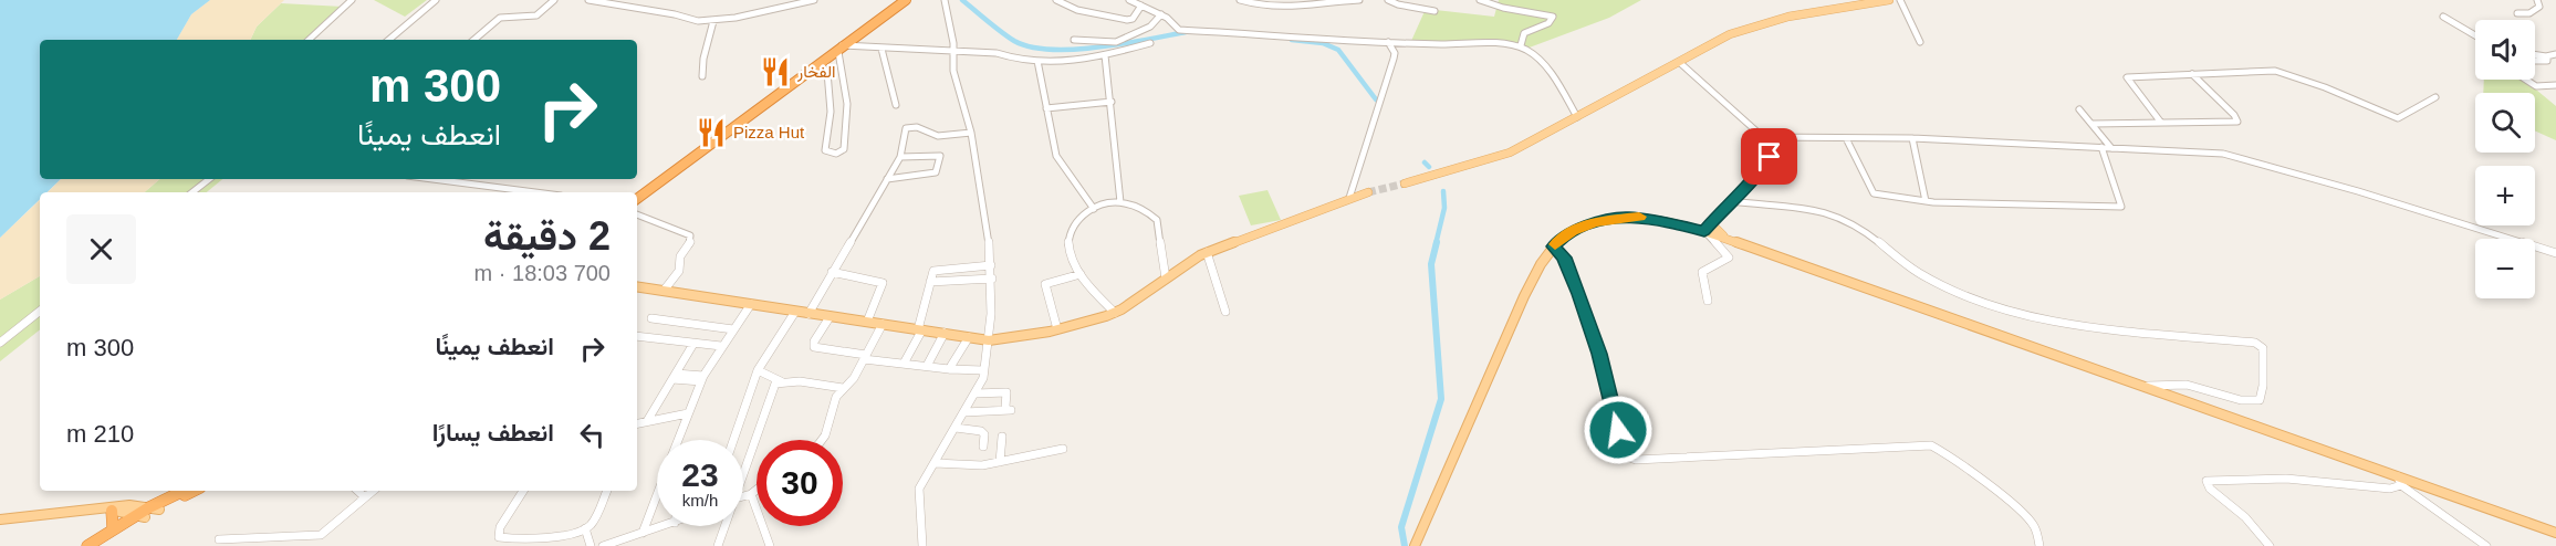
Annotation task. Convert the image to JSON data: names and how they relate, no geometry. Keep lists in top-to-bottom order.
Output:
{
  "places": {
    "restaurant": ["الفخار", "Pizza Hut"]
  },
  "page": {
    "map_buttons": ["+", "−"],
    "turn": ["300 m", "انعطف يمينًا"],
    "heading": ["2 دقيقة", "700 m · 18:03"],
    "list": [
      {
        "name": "انعطف يمينًا",
        "value": "300 m"
      },
      {
        "name": "انعطف يسارًا",
        "value": "210 m"
      }
    ],
    "speed": "23 km/h",
    "limit": "30"
  }
}
